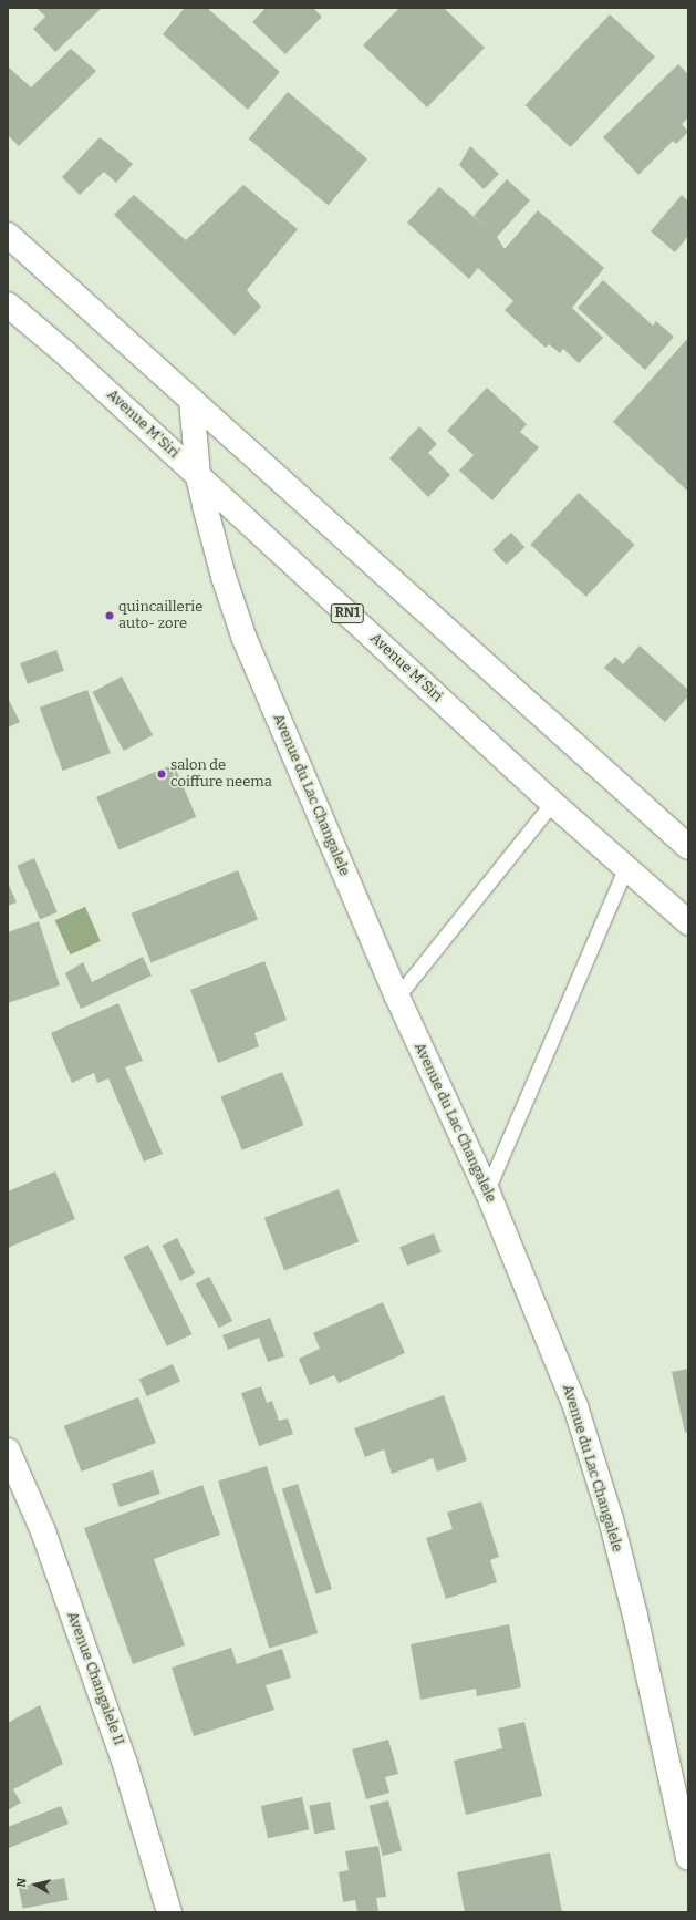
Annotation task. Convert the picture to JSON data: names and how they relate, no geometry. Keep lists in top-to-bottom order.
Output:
{
  "streets": {
    "main road": [
      "Avenue M'Siri",
      "RN1",
      "Avenue du Lac Changalele",
      "Avenue Changalele II"
    ]
  },
  "crossings": [
    ["Avenue M'Siri", "Avenue du Lac Changalele"]
  ],
  "places": ["quincaillerie auto- zore", "salon de coiffure neema"],
  "north": "left"
}
